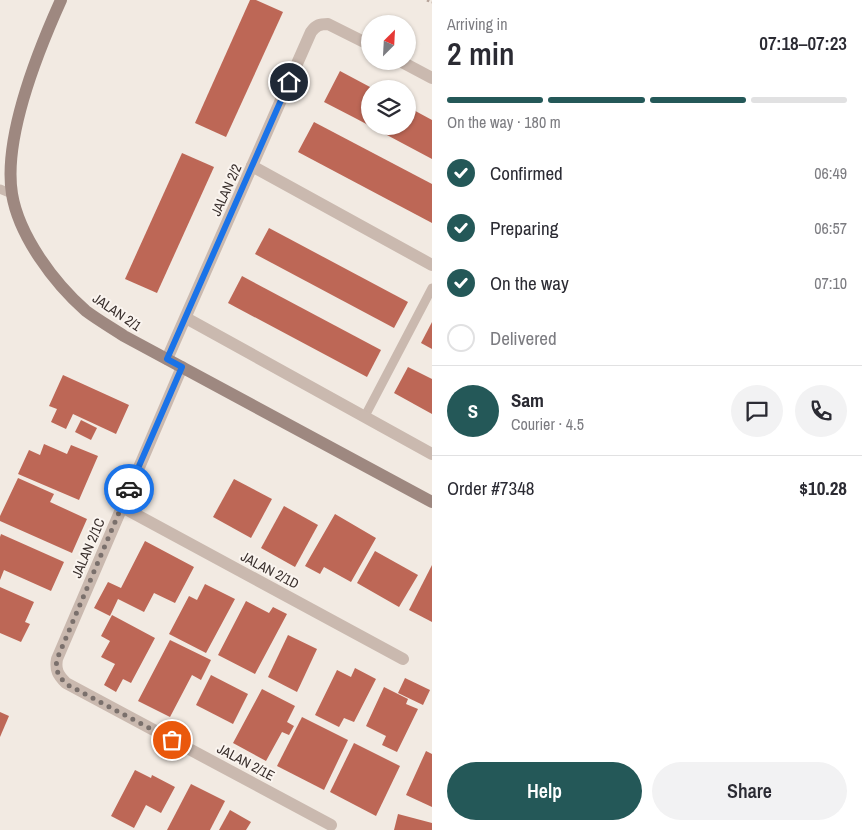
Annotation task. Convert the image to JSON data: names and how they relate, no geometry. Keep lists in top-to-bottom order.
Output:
{
  "streets": {
    "street": [
      "JALAN 2/2",
      "JALAN 2/1",
      "JALAN 2/1C",
      "JALAN 2/1D",
      "JALAN 2/1E"
    ]
  },
  "crossings": [
    ["JALAN 2/2", "JALAN 2/1"],
    ["JALAN 2/1", "JALAN 2/1C"],
    ["JALAN 2/1C", "JALAN 2/1D"],
    ["JALAN 2/1C", "JALAN 2/1E"]
  ],
  "north": "top right",
  "page": {
    "heading": ["2 min", "Arriving in", "07:18–07:23"],
    "panel": [
      "Sam",
      "Courier · 4.5",
      "Order #7348",
      "$10.28"
    ],
    "bar": "On the way · 180 m",
    "list": [
      ["Confirmed", "06:49"],
      ["Preparing", "06:57"],
      ["On the way", "07:10"],
      "Delivered"
    ],
    "round": "S",
    "buttons": ["Help", "Share"]
  }
}
